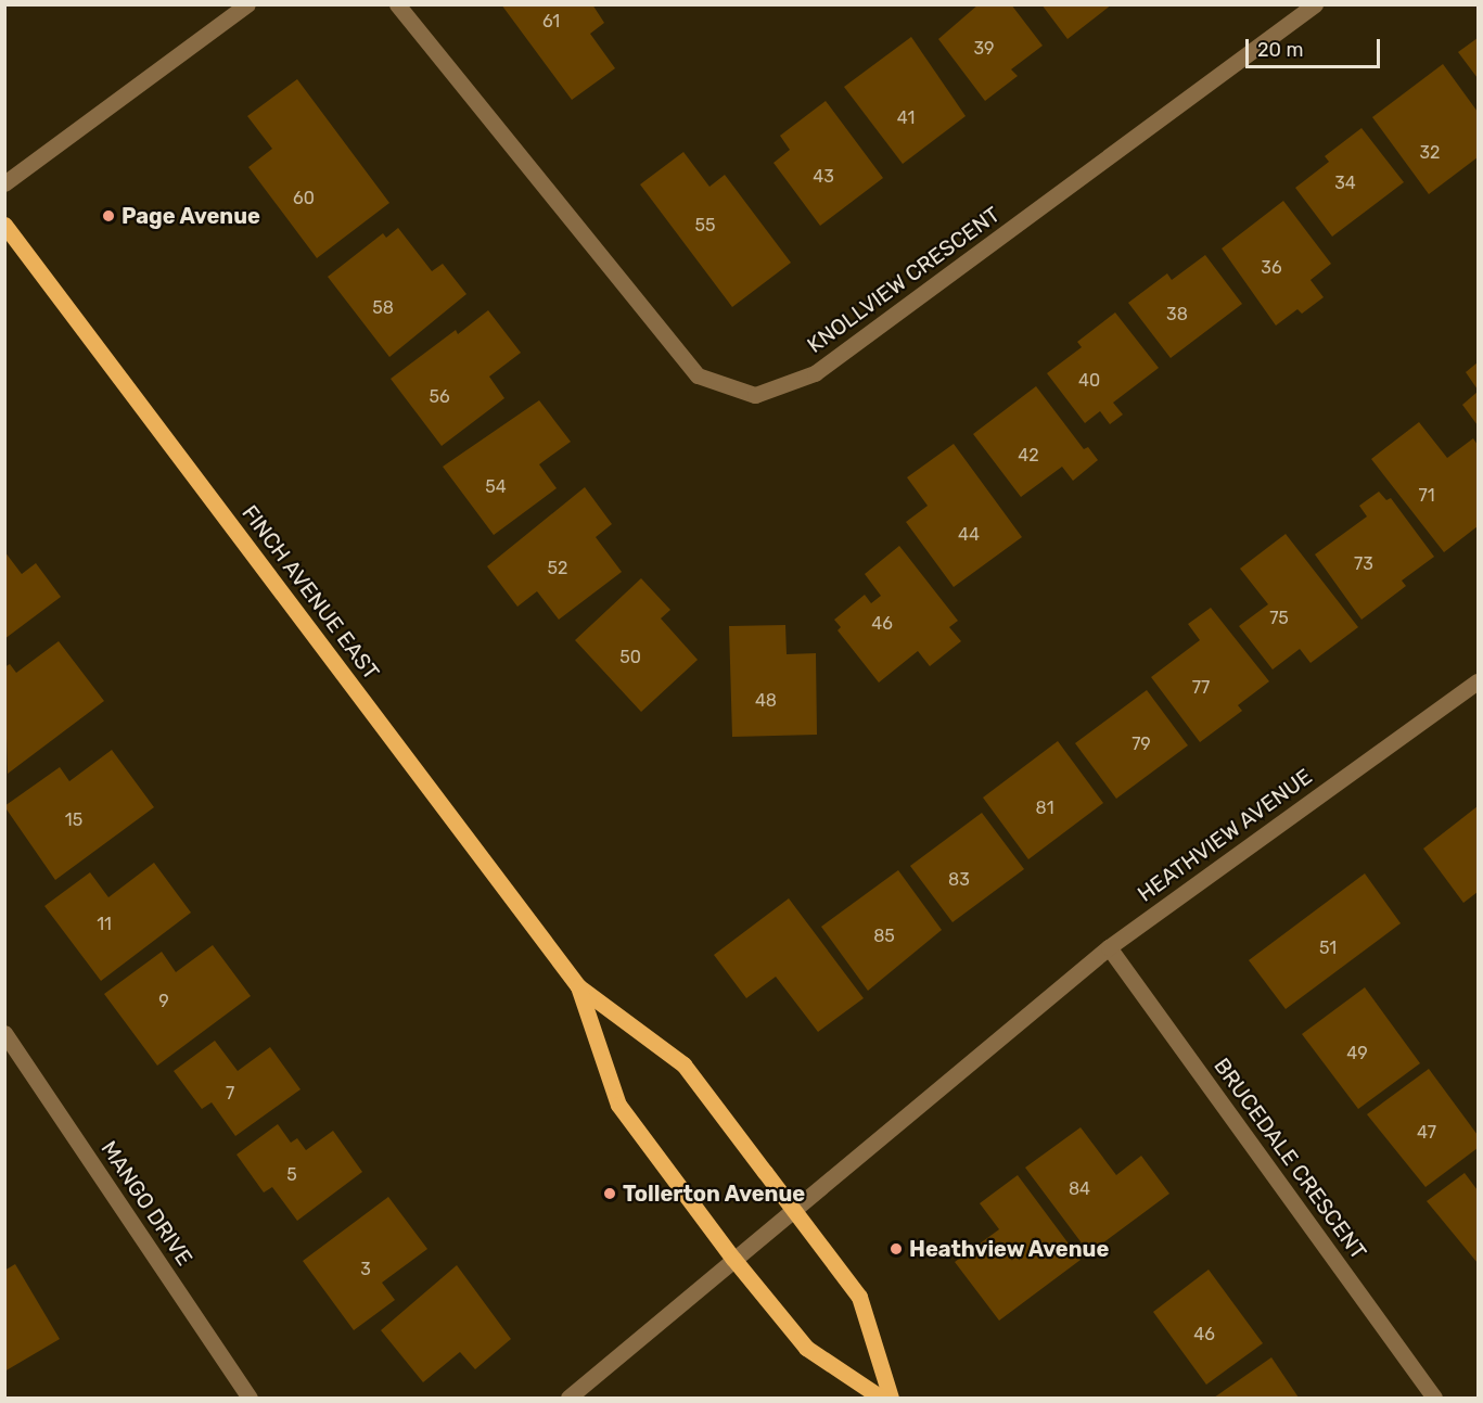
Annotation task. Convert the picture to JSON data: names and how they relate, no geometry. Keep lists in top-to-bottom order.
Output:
{
  "streets": {
    "main road": ["FINCH AVENUE EAST"],
    "street": [
      "KNOLLVIEW CRESCENT",
      "HEATHVIEW AVENUE",
      "BRUCEDALE CRESCENT",
      "MANGO DRIVE"
    ]
  },
  "crossings": [
    ["FINCH AVENUE EAST", "HEATHVIEW AVENUE"],
    ["HEATHVIEW AVENUE", "BRUCEDALE CRESCENT"]
  ],
  "places": ["Page Avenue", "Tollerton Avenue", "Heathview Avenue"],
  "house_numbers": [
    "61",
    "39",
    "41",
    "32",
    "43",
    "34",
    "60",
    "55",
    "36",
    "58",
    "38",
    "40",
    "56",
    "42",
    "54",
    "71",
    "44",
    "73",
    "52",
    "75",
    "46",
    "50",
    "77",
    "48",
    "79",
    "81",
    "15",
    "83",
    "11",
    "85",
    "51",
    "9",
    "49",
    "7",
    "47",
    "5",
    "84",
    "3",
    "46"
  ],
  "scale_bar": "20 m"
}
